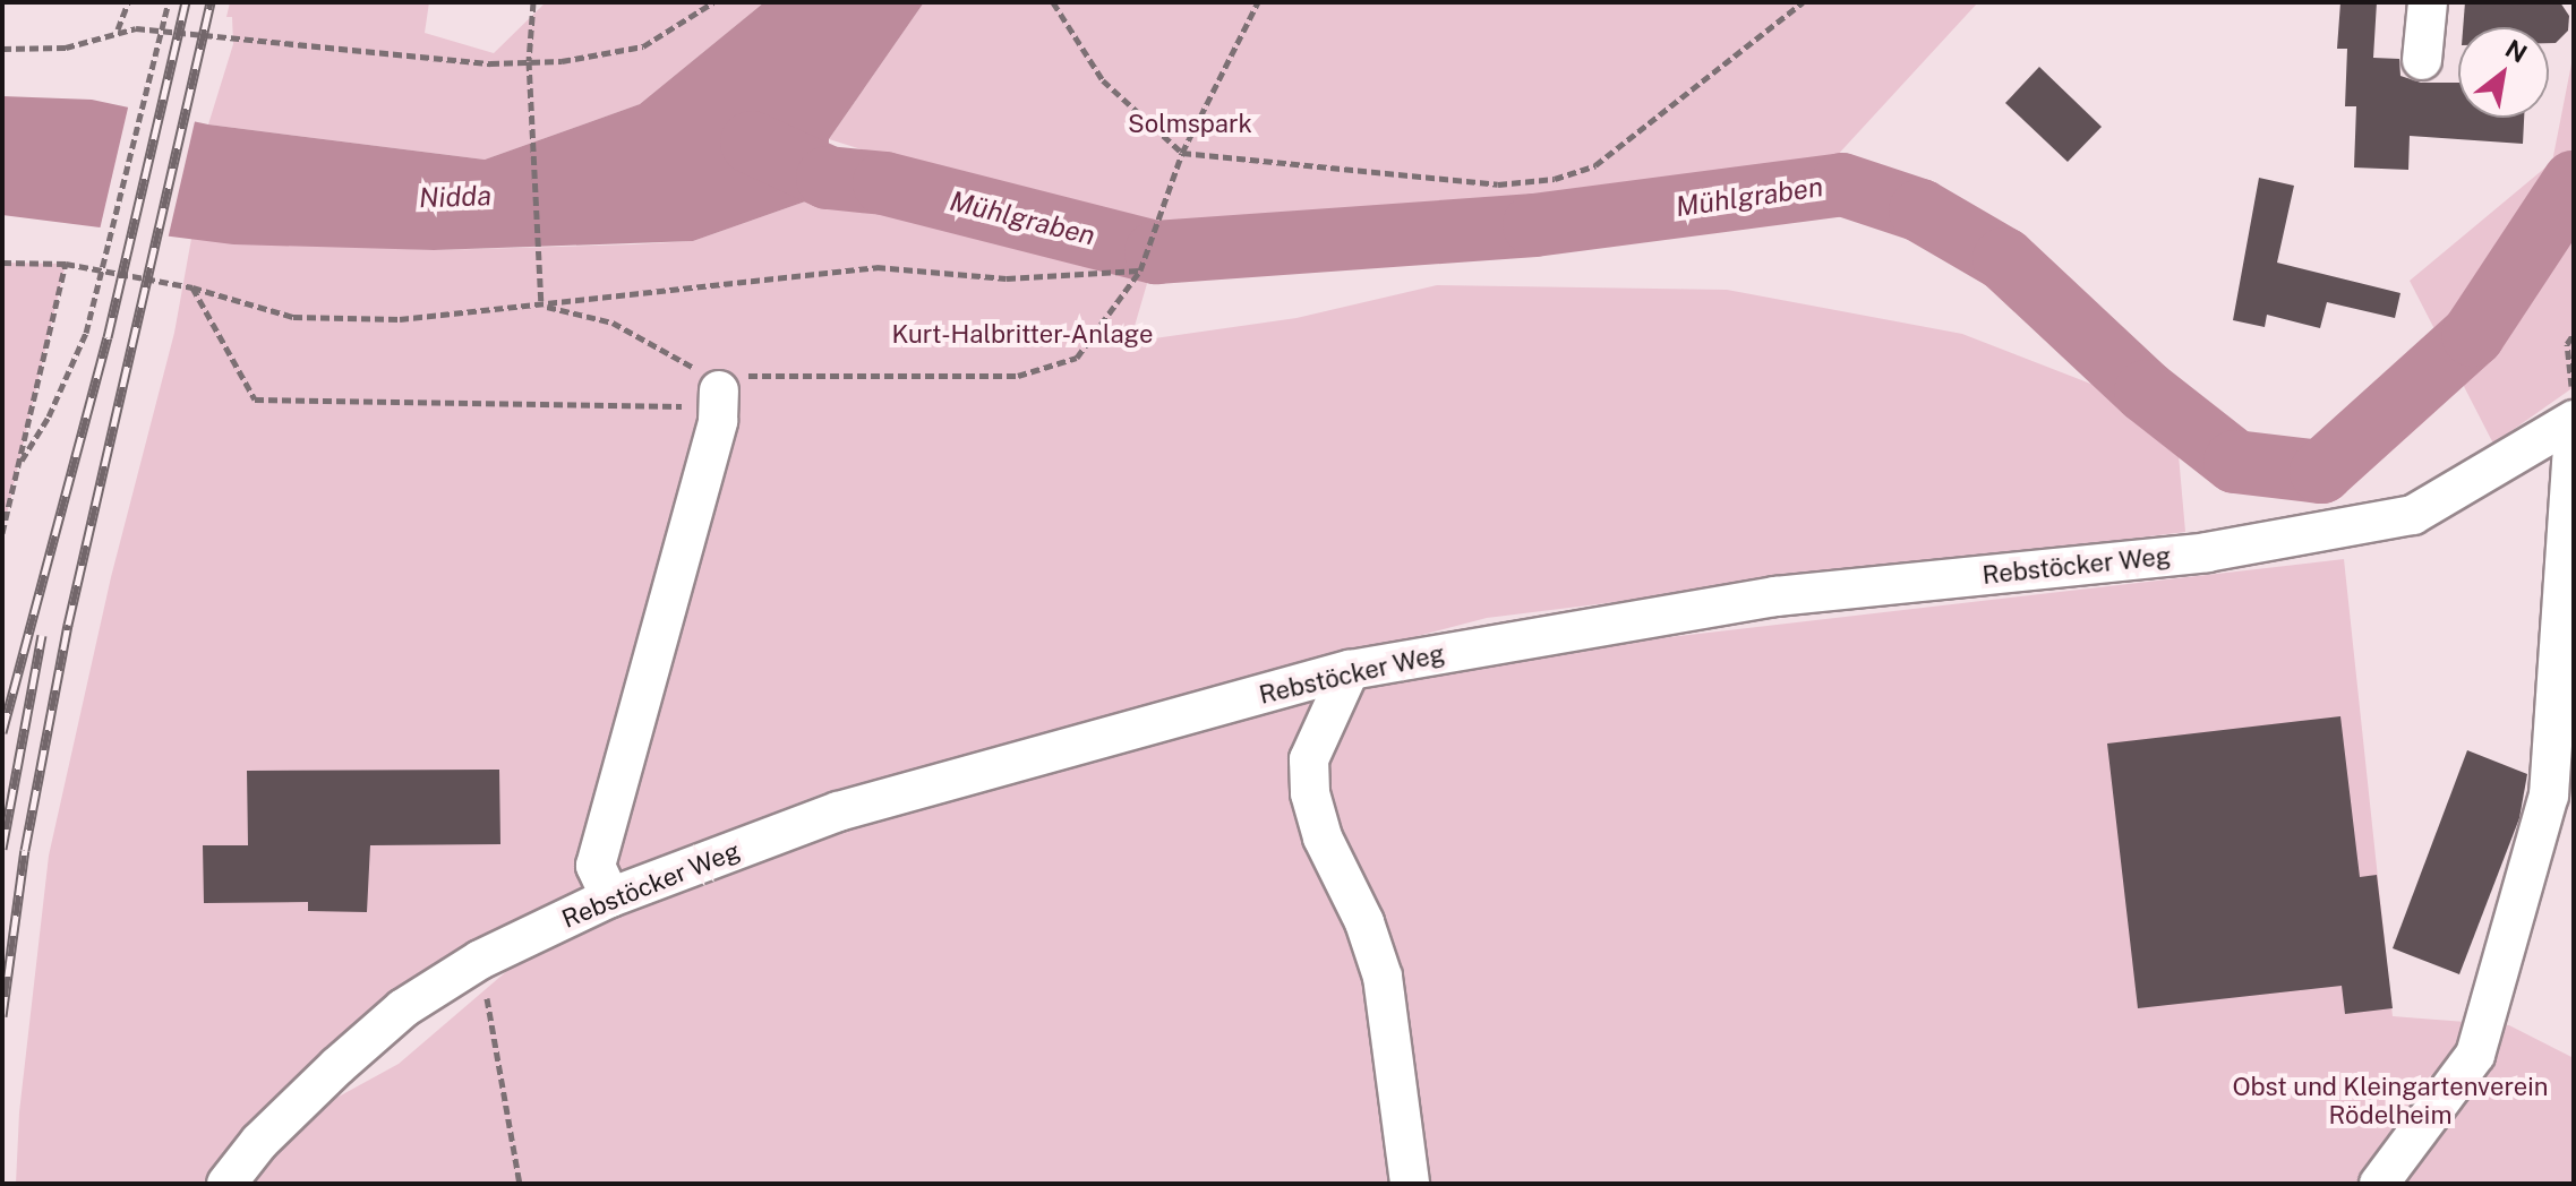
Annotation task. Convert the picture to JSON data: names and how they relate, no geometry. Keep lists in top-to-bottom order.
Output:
{
  "streets": {
    "street": ["Rebstöcker Weg"]
  },
  "water": ["Nidda", "Mühlgraben"],
  "parks": ["Solmspark", "Kurt-Halbritter-Anlage", "Obst und Kleingartenverein Rödelheim"],
  "north": "top right"
}
